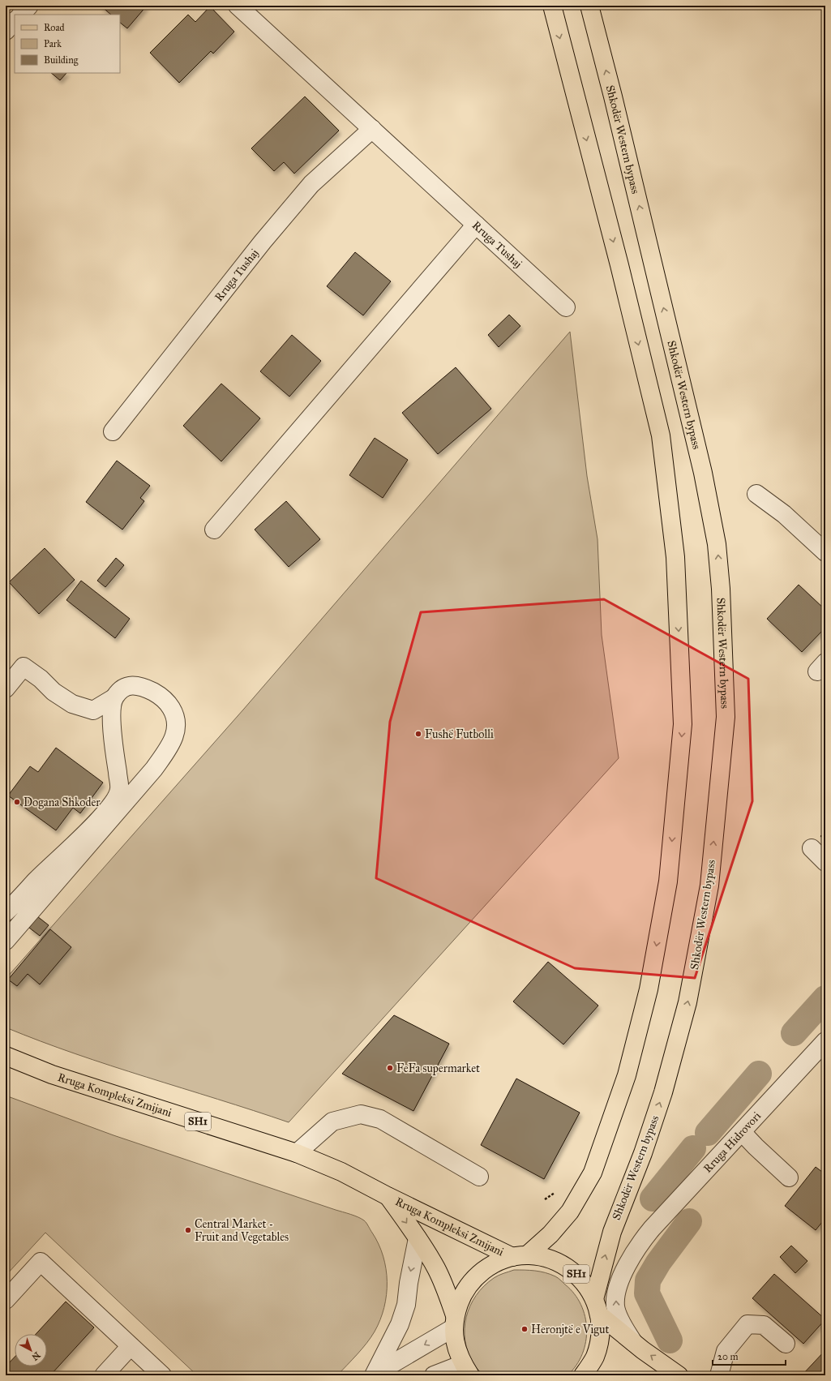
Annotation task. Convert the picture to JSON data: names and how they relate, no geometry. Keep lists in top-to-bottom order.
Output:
{
  "streets": {
    "main road": ["Shkodër Western bypass", "Rruga Kompleksi Zmijani", "SH1"],
    "street": ["Rruga Tushaj", "Rruga Hidrovori"]
  },
  "crossings": [
    ["Shkodër Western bypass", "SH1"],
    ["Shkodër Western bypass", "Rruga Hidrovori"],
    ["Rruga Kompleksi Zmijani", "SH1"],
    ["SH1", "Rruga Hidrovori"]
  ],
  "places": [
    "Fushë Futbolli",
    "Dogana Shkoder",
    "FeFa supermarket",
    "Central Market - Fruit and Vegetables",
    "Heronjtë e Vigut"
  ],
  "legend": ["Road", "Park", "Building"],
  "scale_bar": "20 m",
  "north": "bottom right"
}
